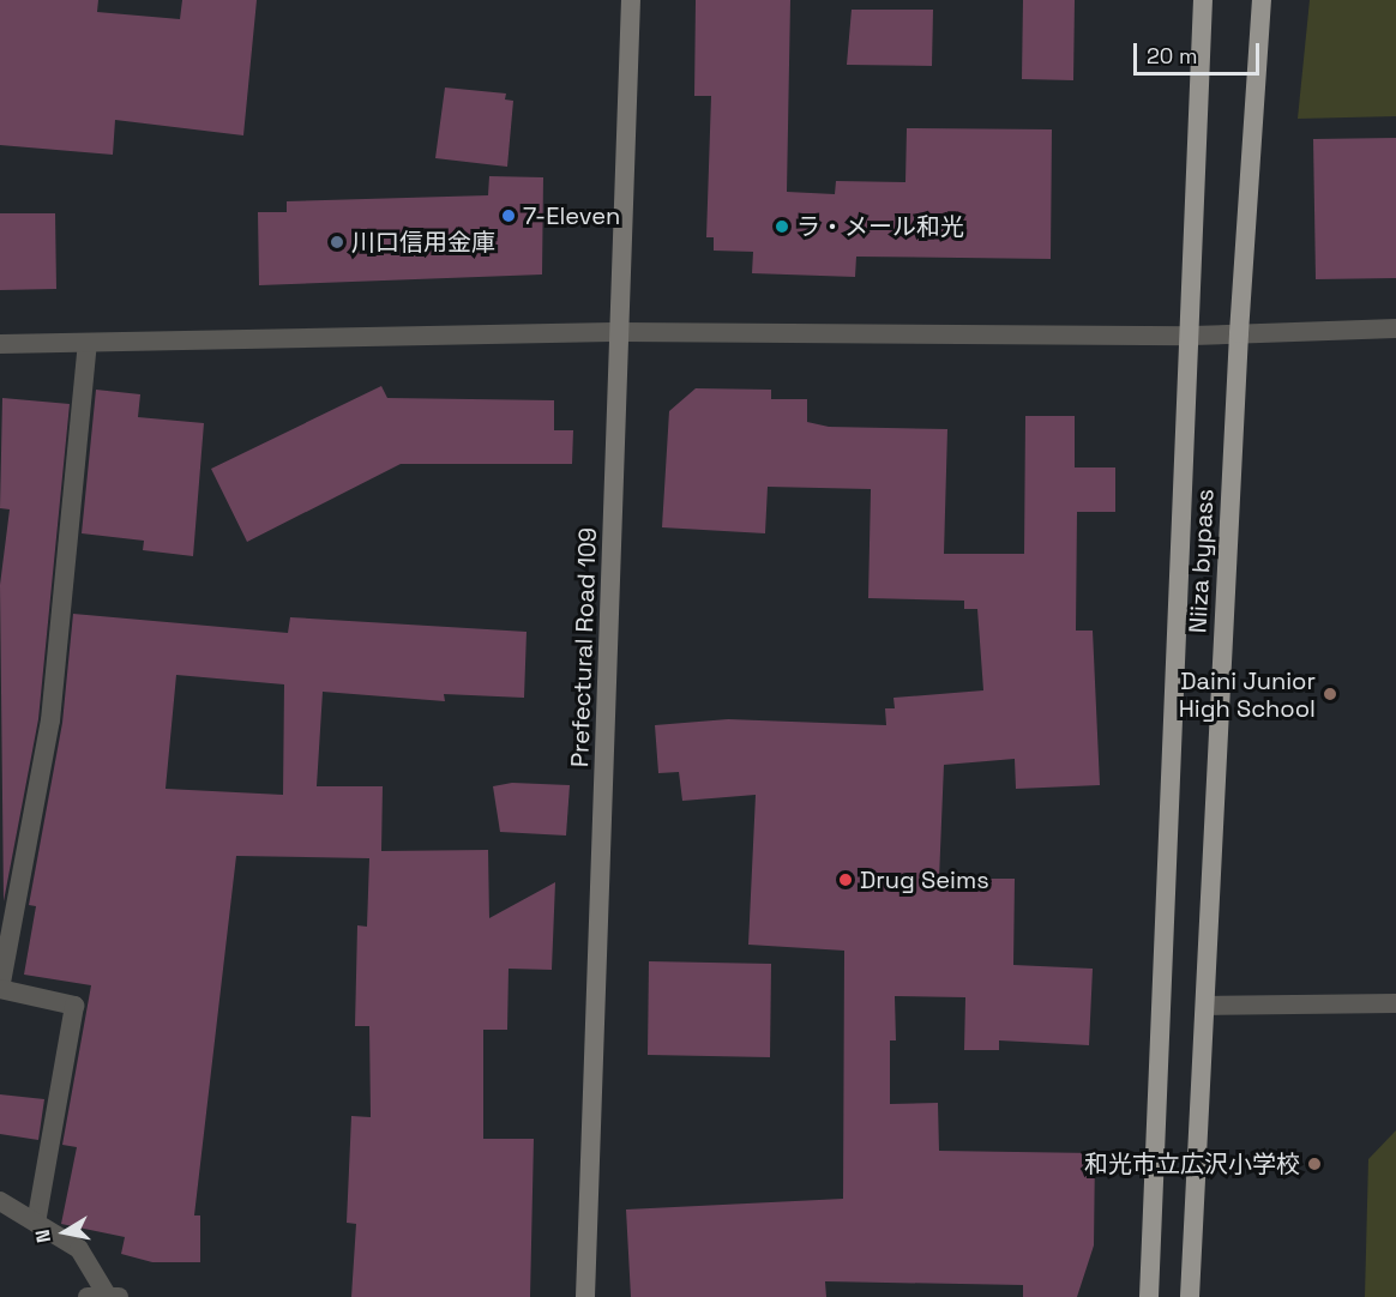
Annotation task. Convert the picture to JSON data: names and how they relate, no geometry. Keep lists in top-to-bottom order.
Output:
{
  "streets": {
    "highway": ["Niiza bypass"],
    "main road": ["Prefectural Road 109"]
  },
  "places": [
    "7-Eleven",
    "ラ・メール和光",
    "川口信用金庫",
    "Daini Junior High School",
    "Drug Seims",
    "和光市立広沢小学校"
  ],
  "scale_bar": "20 m",
  "north": "left"
}
